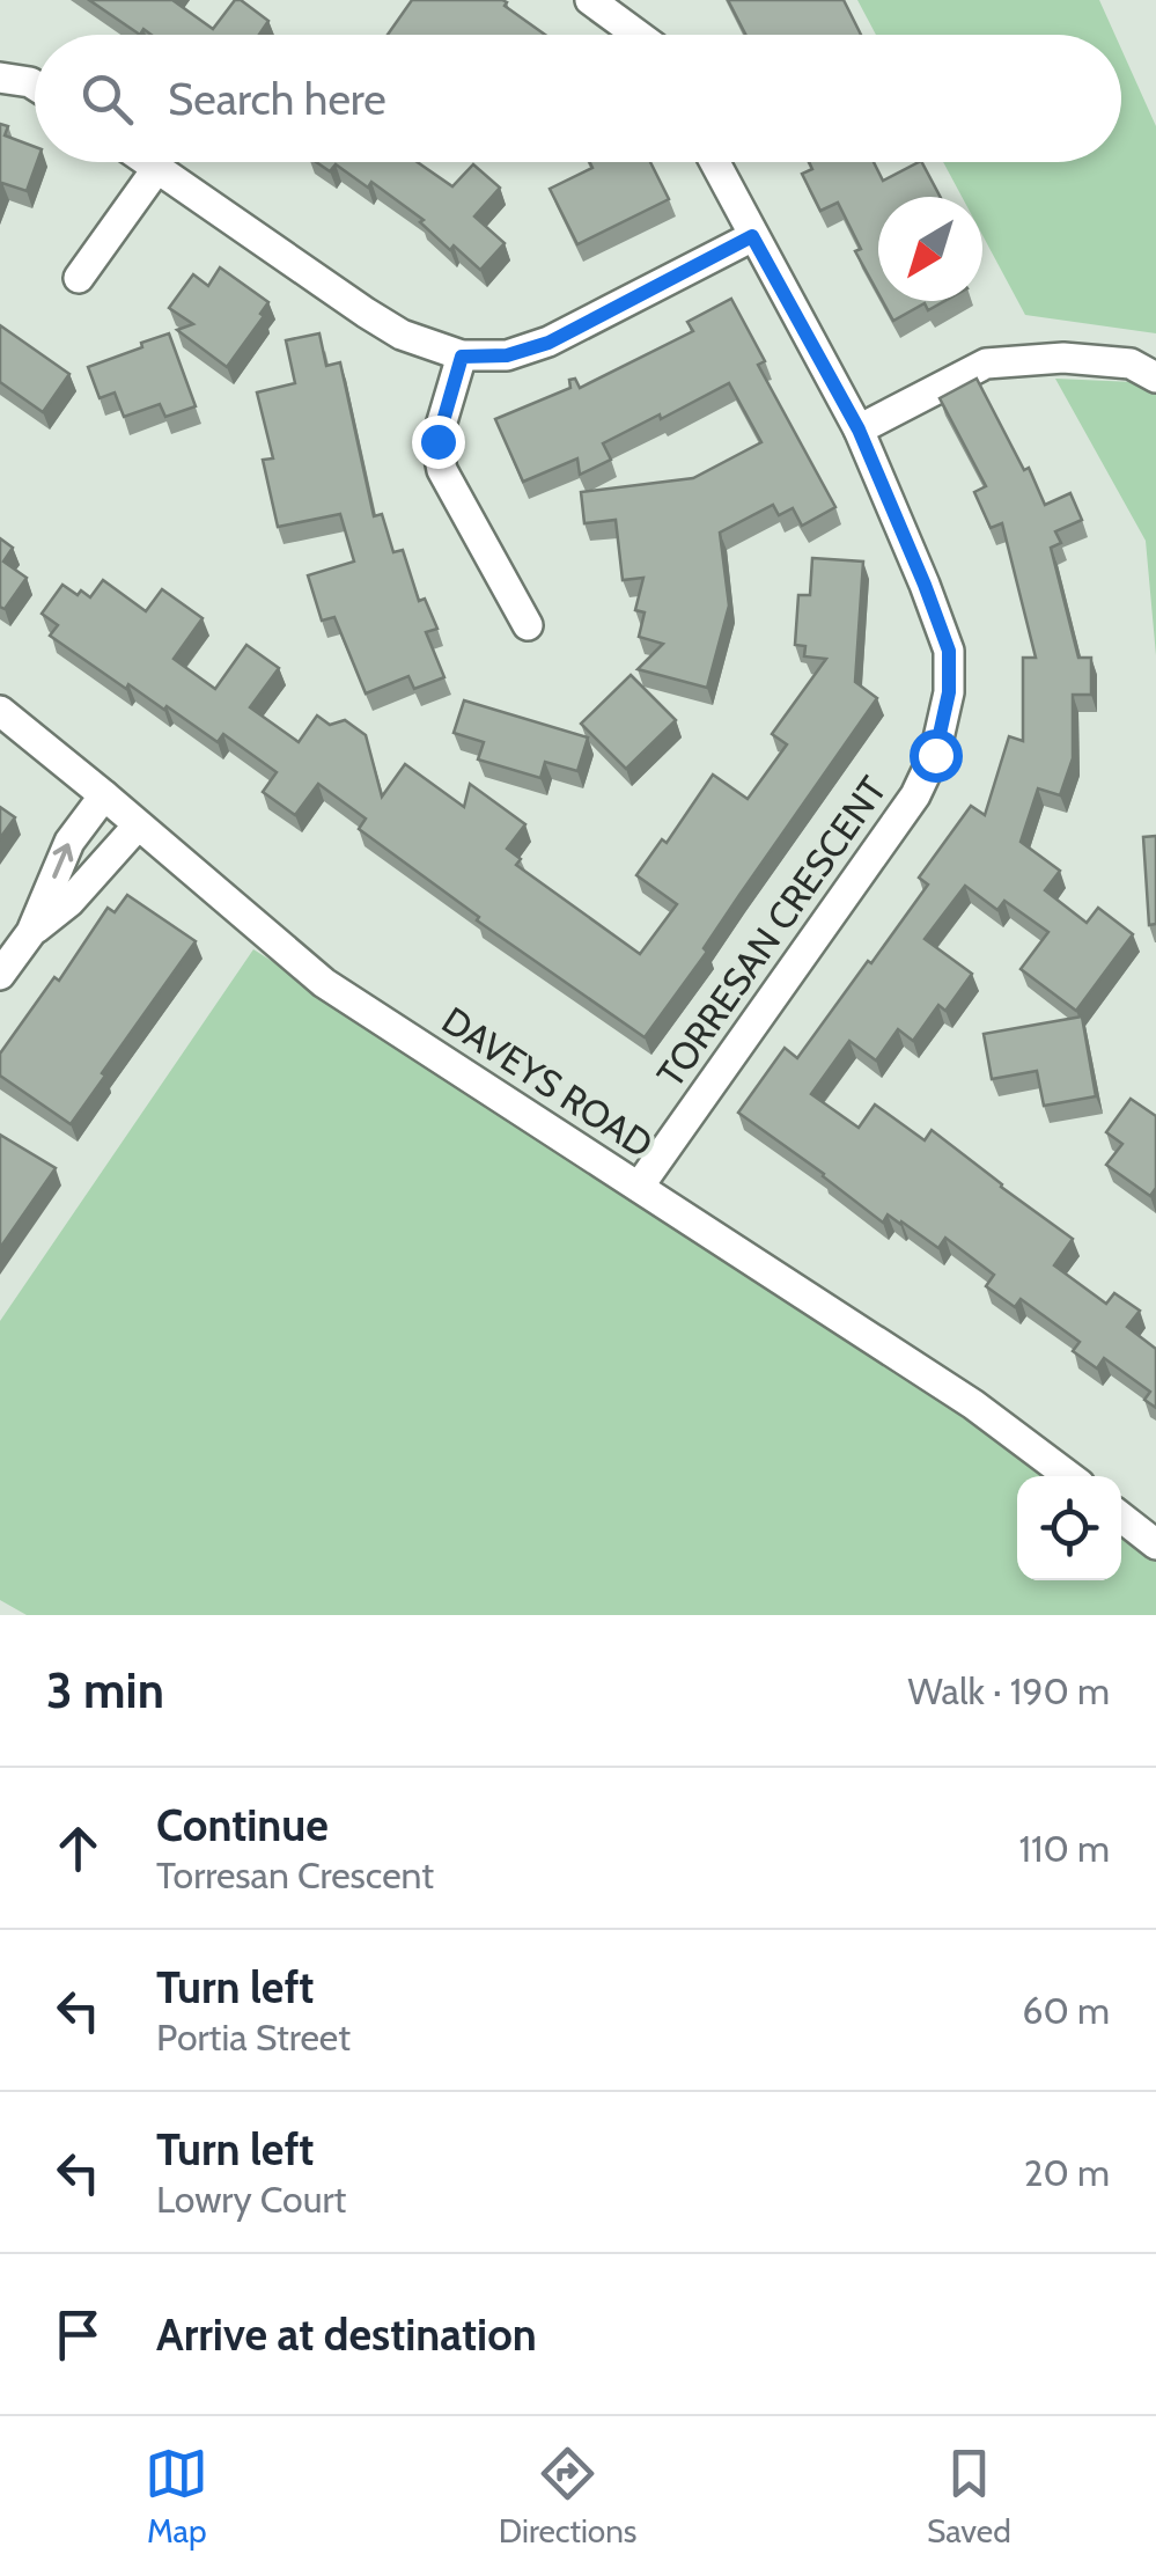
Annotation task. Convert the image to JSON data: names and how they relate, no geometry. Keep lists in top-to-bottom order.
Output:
{
  "streets": {
    "street": ["TORRESAN CRESCENT", "DAVEYS ROAD"]
  },
  "crossings": [
    ["TORRESAN CRESCENT", "DAVEYS ROAD"]
  ],
  "north": "bottom left",
  "page": {
    "search": "Search here",
    "heading": ["3 min", "Walk · 190 m"],
    "list": [
      ["Continue", "Torresan Crescent", "110 m"],
      ["Turn left", "Portia Street", "60 m"],
      ["Turn left", "Lowry Court", "20 m"],
      "Arrive at destination"
    ],
    "nav": ["Map", "Directions", "Saved"]
  }
}
